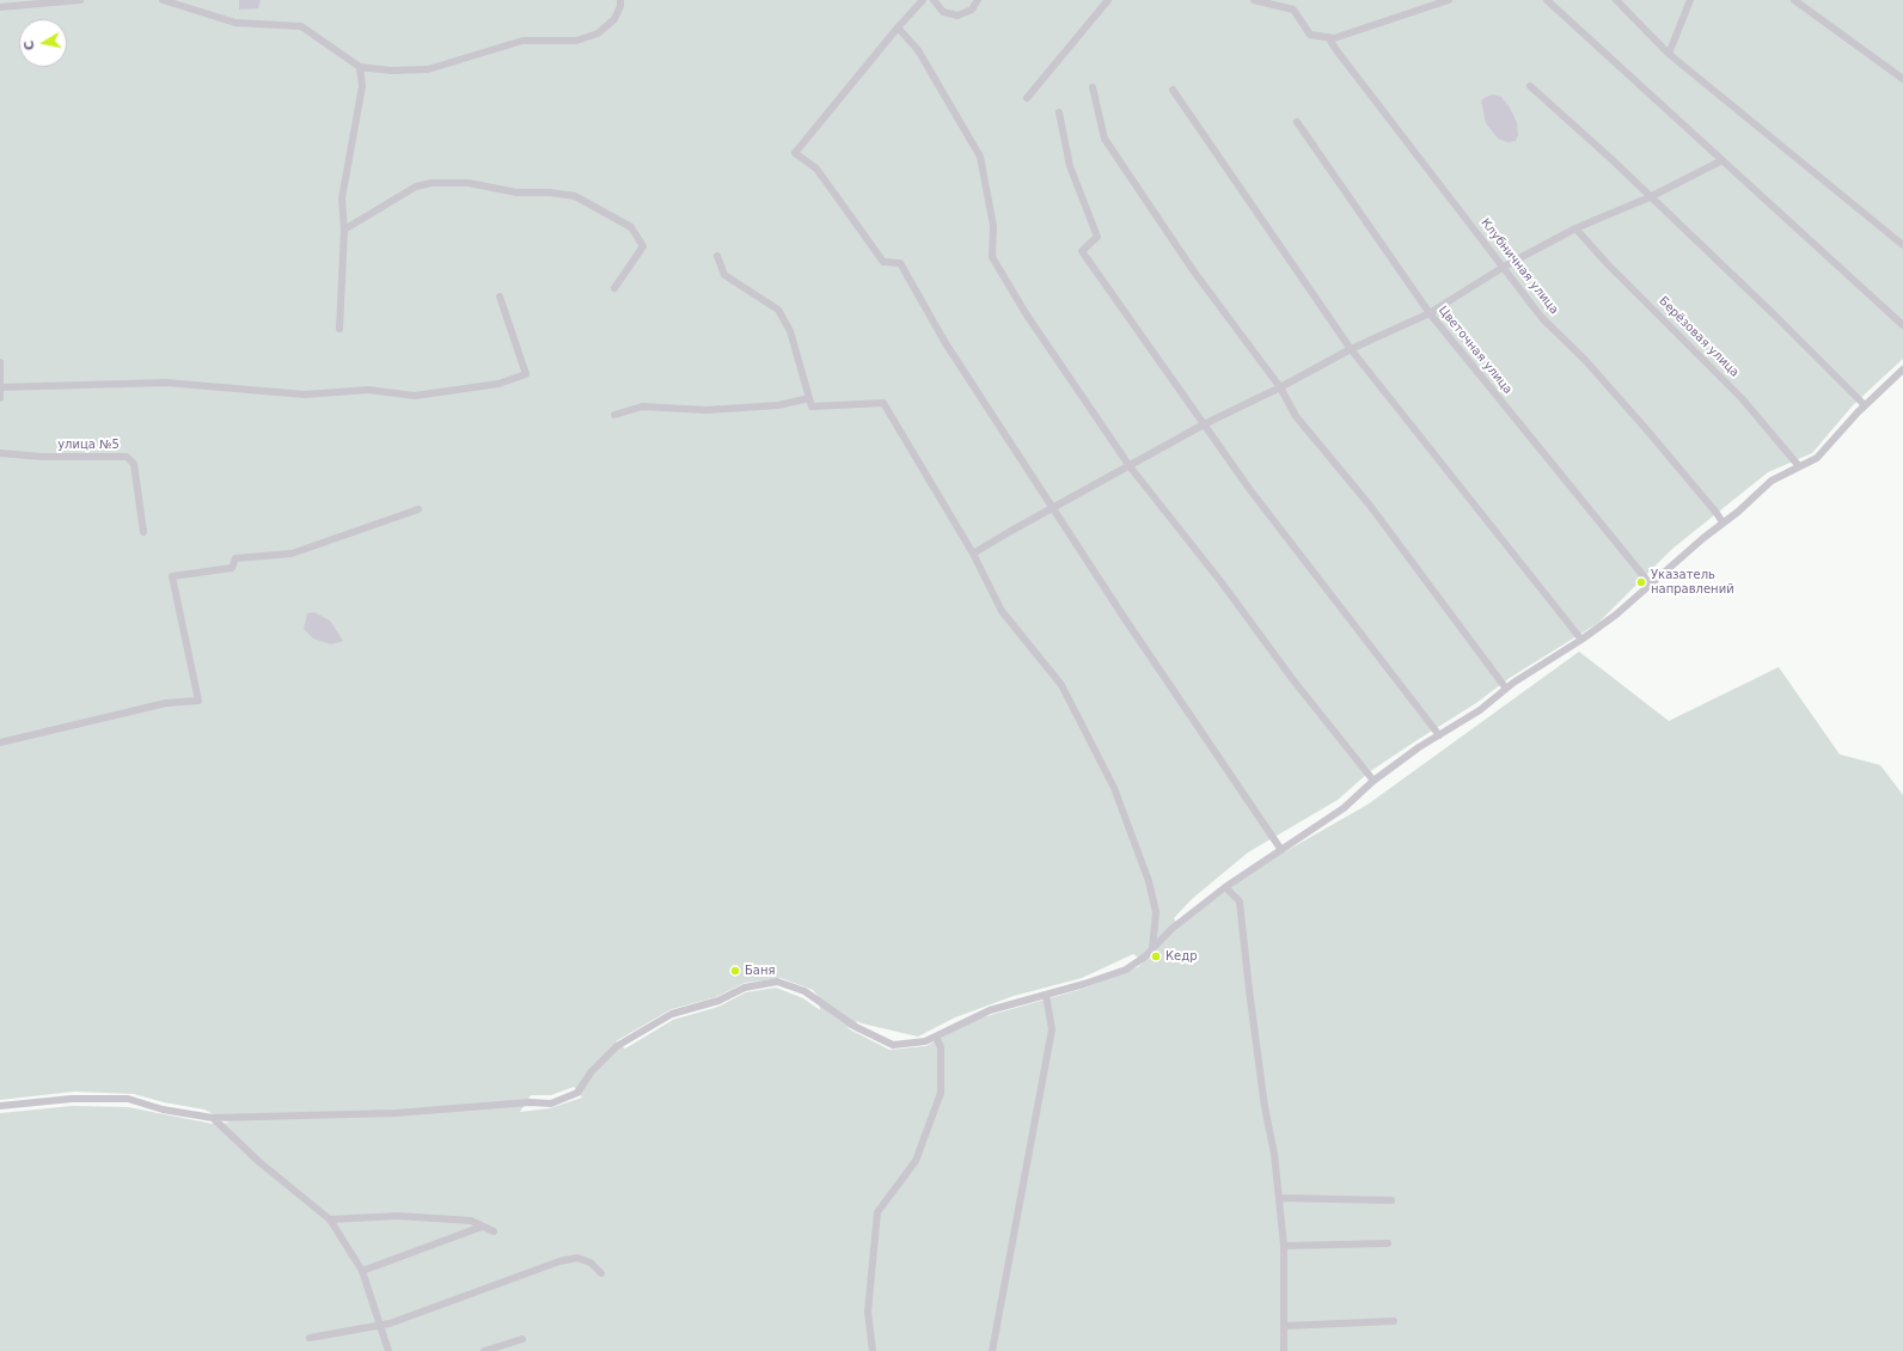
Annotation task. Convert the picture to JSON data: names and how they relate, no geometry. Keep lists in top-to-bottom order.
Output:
{
  "streets": {
    "street": [
      "Клубничная улица",
      "Берёзовая улица",
      "Цветочная улица",
      "улица №5"
    ]
  },
  "places": ["Указатель направлений", "Кедр", "Баня"],
  "north": "left"
}
